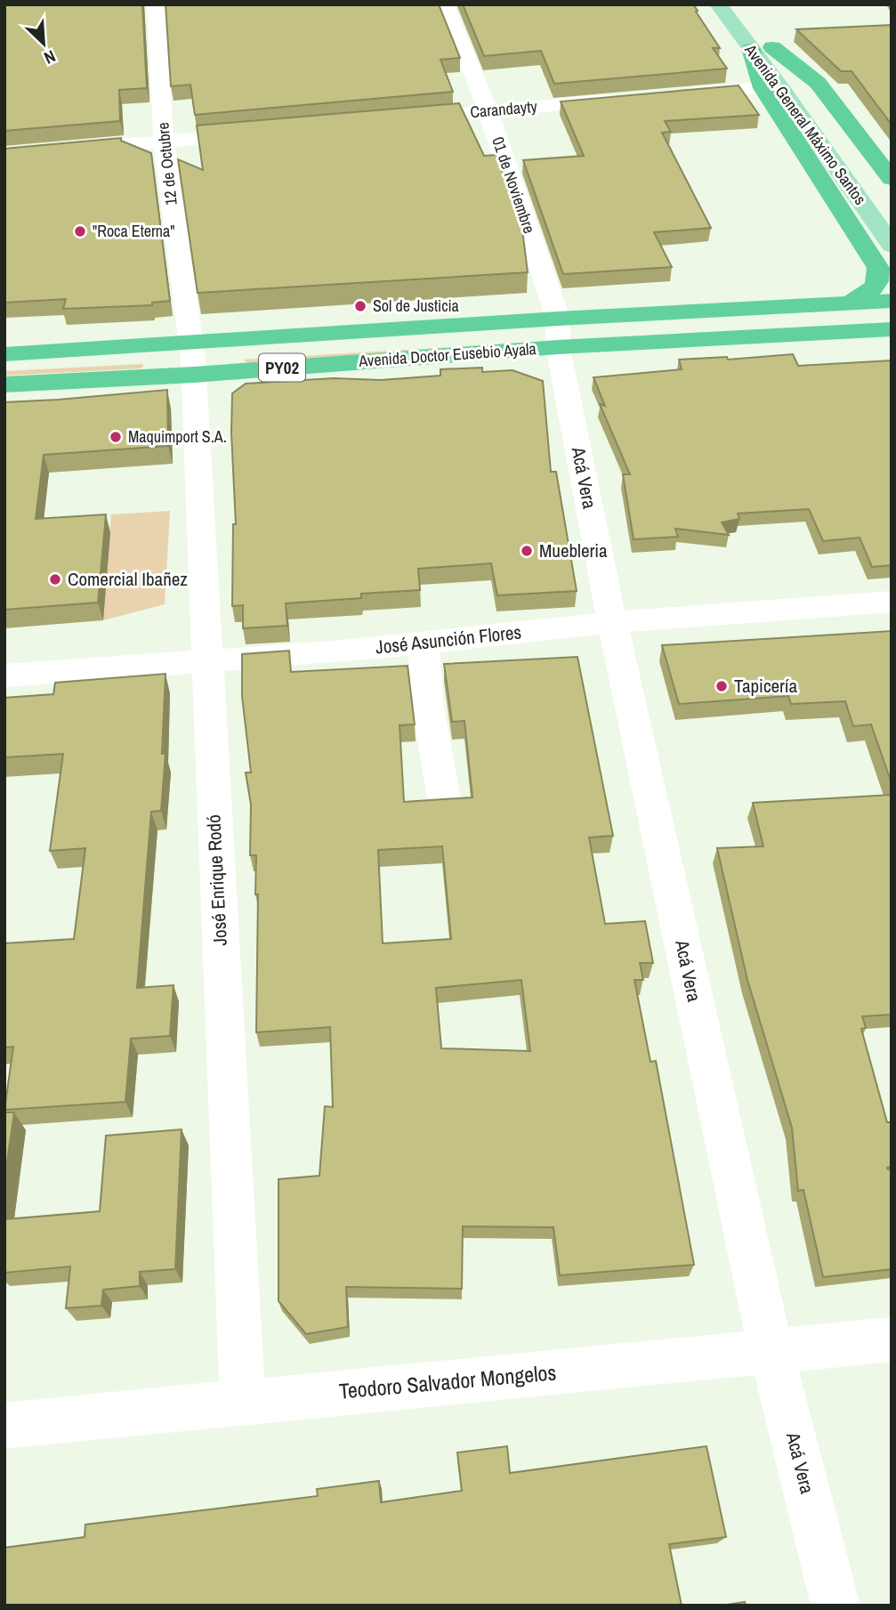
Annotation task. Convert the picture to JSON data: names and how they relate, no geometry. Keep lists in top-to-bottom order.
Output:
{
  "streets": {
    "highway": ["Avenida Doctor Eusebio Ayala", "PY02"],
    "main road": ["Avenida General Máximo Santos"],
    "street": [
      "Carandayty",
      "12 de Octubre",
      "01 de Noviembre",
      "Acá Vera",
      "José Asunción Flores",
      "José Enrique Rodó",
      "Teodoro Salvador Mongelos"
    ]
  },
  "crossings": [
    ["Carandayty", "01 de Noviembre"],
    ["12 de Octubre", "Avenida Doctor Eusebio Ayala"],
    ["12 de Octubre", "José Enrique Rodó"],
    ["01 de Noviembre", "Avenida Doctor Eusebio Ayala"],
    ["01 de Noviembre", "Acá Vera"],
    ["Avenida Doctor Eusebio Ayala", "Acá Vera"],
    ["Avenida Doctor Eusebio Ayala", "José Enrique Rodó"],
    ["Acá Vera", "José Asunción Flores"],
    ["Acá Vera", "Teodoro Salvador Mongelos"],
    ["José Asunción Flores", "José Enrique Rodó"],
    ["José Enrique Rodó", "Teodoro Salvador Mongelos"]
  ],
  "places": [
    "\"Roca Eterna\"",
    "Sol de Justicia",
    "Maquimport S.A.",
    "Muebleria",
    "Comercial Ibañez",
    "Tapicería"
  ],
  "north": "bottom right"
}
